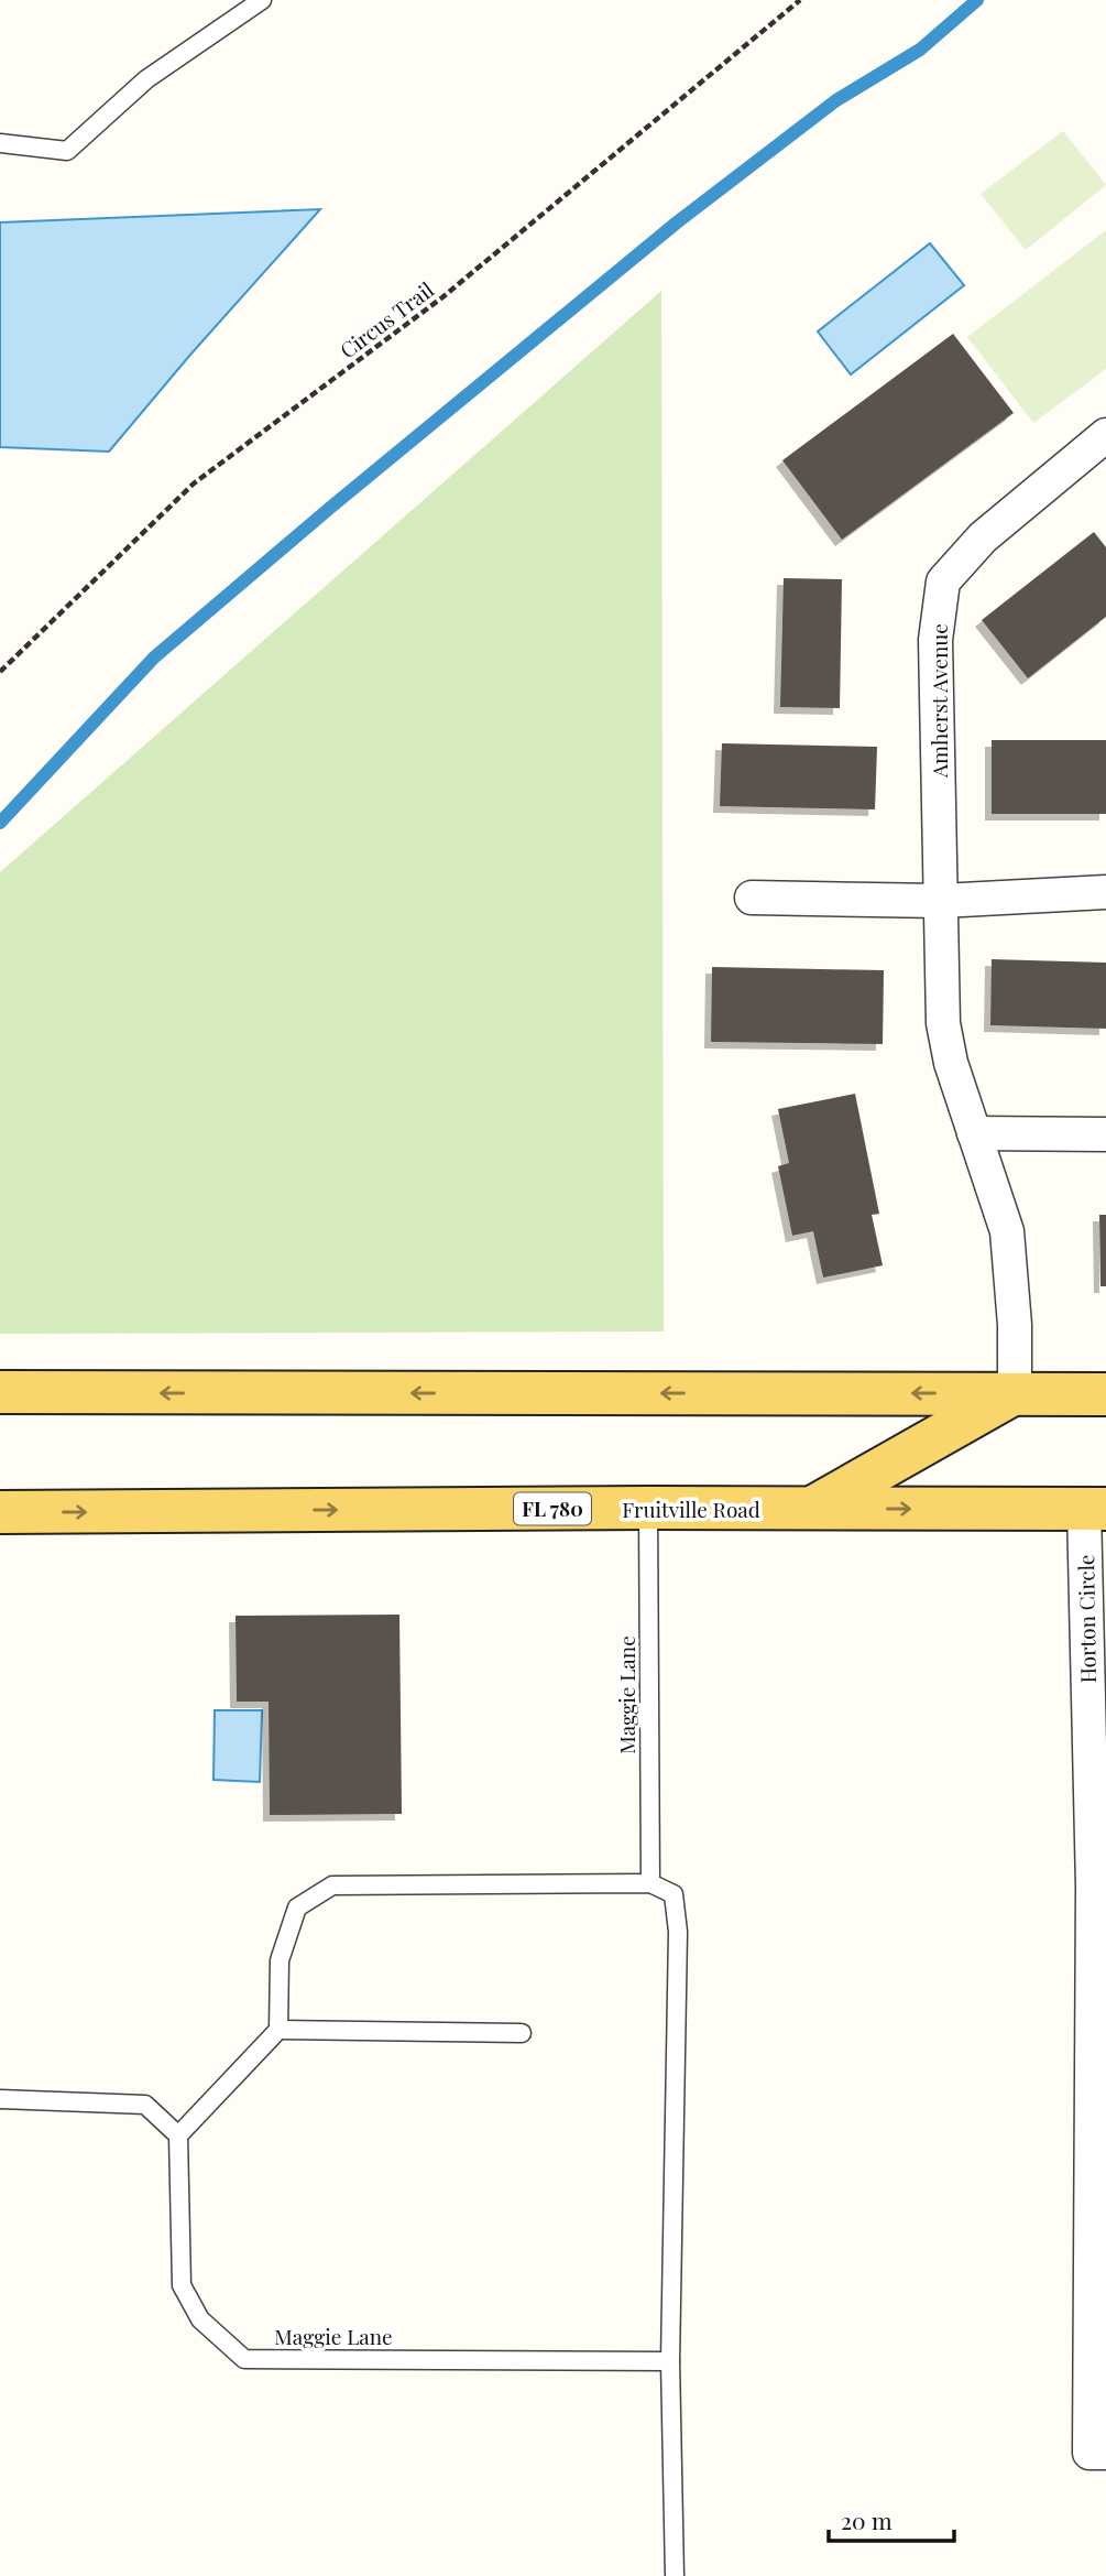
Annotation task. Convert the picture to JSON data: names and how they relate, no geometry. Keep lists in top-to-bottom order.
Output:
{
  "streets": {
    "main road": ["FL 780", "Fruitville Road"],
    "street": ["Amherst Avenue", "Horton Circle"],
    "lane": ["Maggie Lane"],
    "path": ["Circus Trail"]
  },
  "crossings": [
    ["Fruitville Road", "Horton Circle"],
    ["Fruitville Road", "Maggie Lane"]
  ],
  "scale_bar": "20 m"
}
